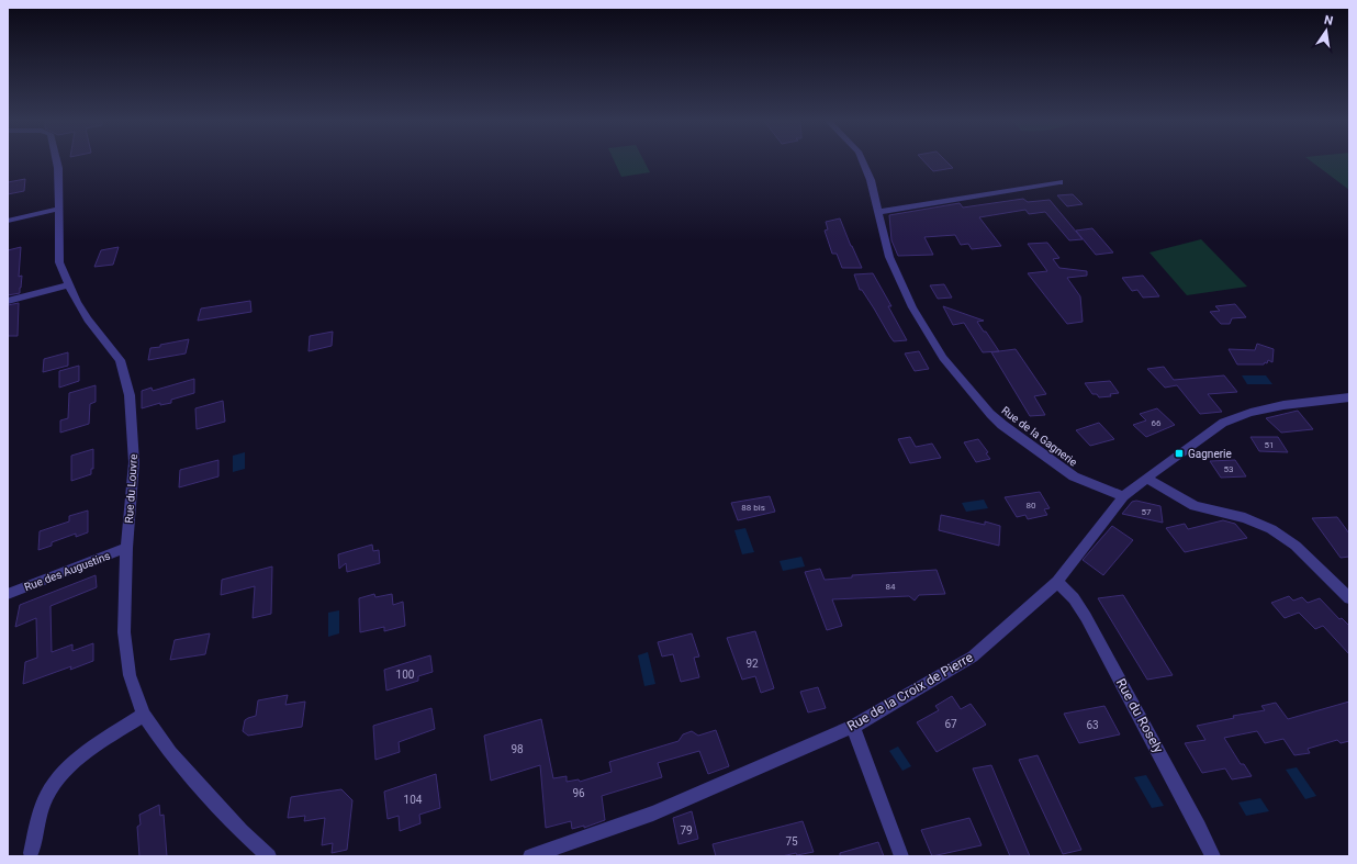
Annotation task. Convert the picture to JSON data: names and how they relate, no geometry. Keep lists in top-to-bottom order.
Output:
{
  "streets": {
    "street": [
      "Rue de la Gagnerie",
      "Rue du Louvre",
      "Rue des Augustins",
      "Rue de la Croix de Pierre",
      "Rue du Rosely"
    ]
  },
  "crossings": [
    ["Rue de la Gagnerie", "Rue de la Croix de Pierre"],
    ["Rue du Louvre", "Rue des Augustins"],
    ["Rue de la Croix de Pierre", "Rue du Rosely"]
  ],
  "places": {
    "transit": ["Gagnerie"]
  },
  "house_numbers": [
    "66",
    "51",
    "53",
    "80",
    "88 bis",
    "57",
    "84",
    "92",
    "100",
    "67",
    "63",
    "98",
    "96",
    "104",
    "79",
    "75"
  ],
  "north": "top"
}
